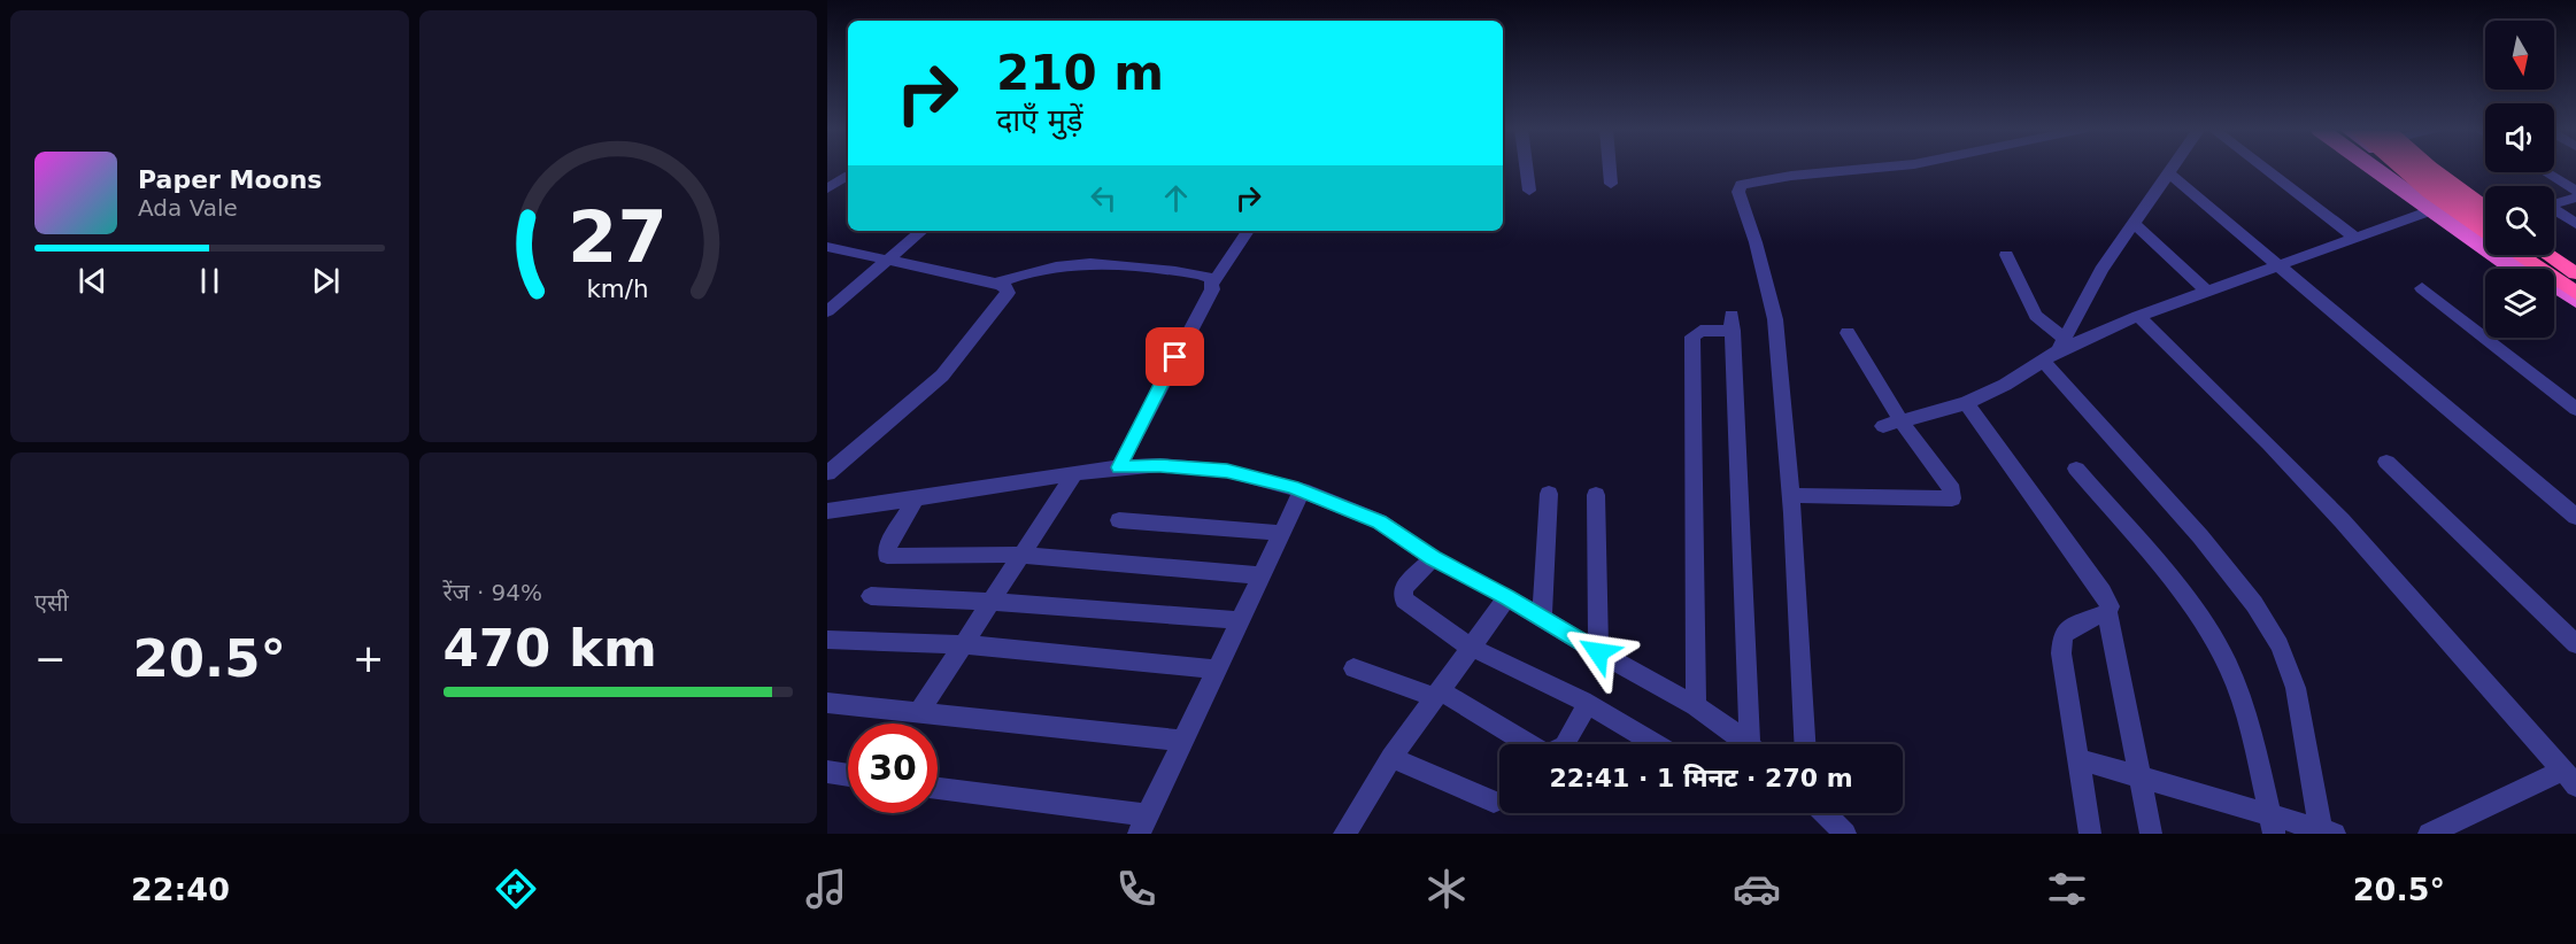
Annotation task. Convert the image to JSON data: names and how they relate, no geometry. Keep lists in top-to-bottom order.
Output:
{
  "north": "bottom",
  "page": {
    "turn": ["210 m", "दाएँ मुड़ें"],
    "song": ["Paper Moons", "Ada Vale"],
    "tile": [
      "एसी",
      ["रेंज · 94%", "470 km"]
    ],
    "heat": ["−", "20.5°", "+"],
    "limit": "30",
    "trip": "22:41 · 1 मिनट · 270 m",
    "tabs": ["22:40", "20.5°"],
    "gauge": ["27", "km/h"]
  }
}
